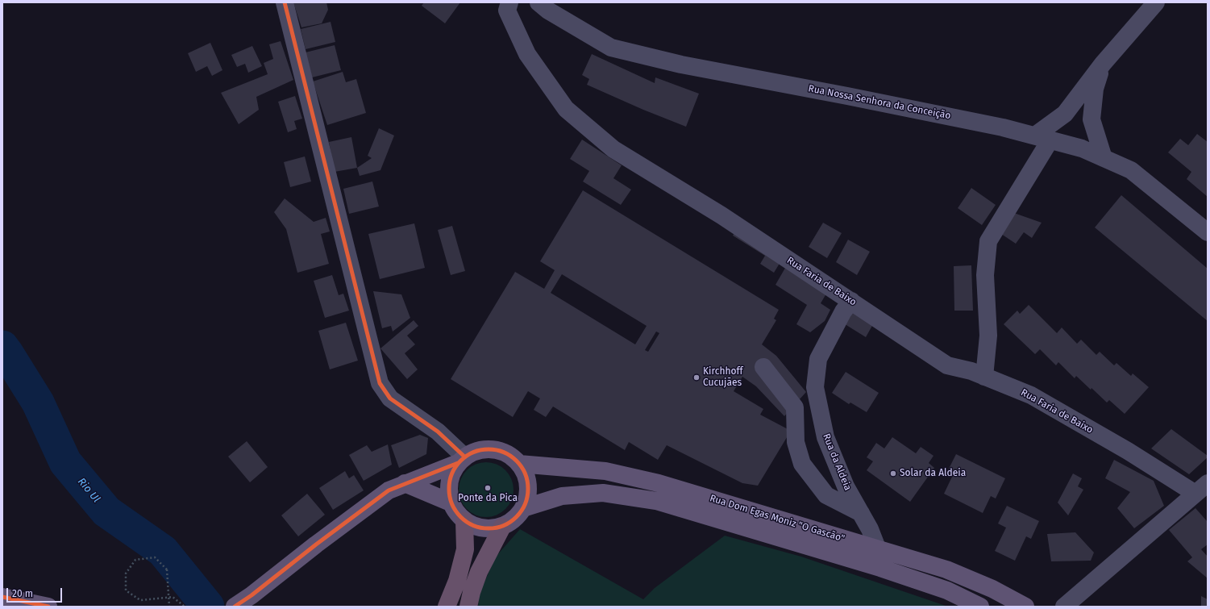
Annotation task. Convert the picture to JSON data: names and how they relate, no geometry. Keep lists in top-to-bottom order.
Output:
{
  "streets": {
    "main road": ["Rua Dom Egas Moniz \"O Gascão\""],
    "street": ["Rua Nossa Senhora da Conceição", "Rua Faria de Baixo", "Rua da Aldeia"]
  },
  "crossings": [
    ["Rua Faria de Baixo", "Rua da Aldeia"],
    ["Rua da Aldeia", "Rua Dom Egas Moniz \"O Gascão\""]
  ],
  "water": ["Rio Ul"],
  "places": ["Kirchhoff Cucujães", "Solar da Aldeia", "Ponte da Pica"],
  "scale_bar": "20 m"
}
